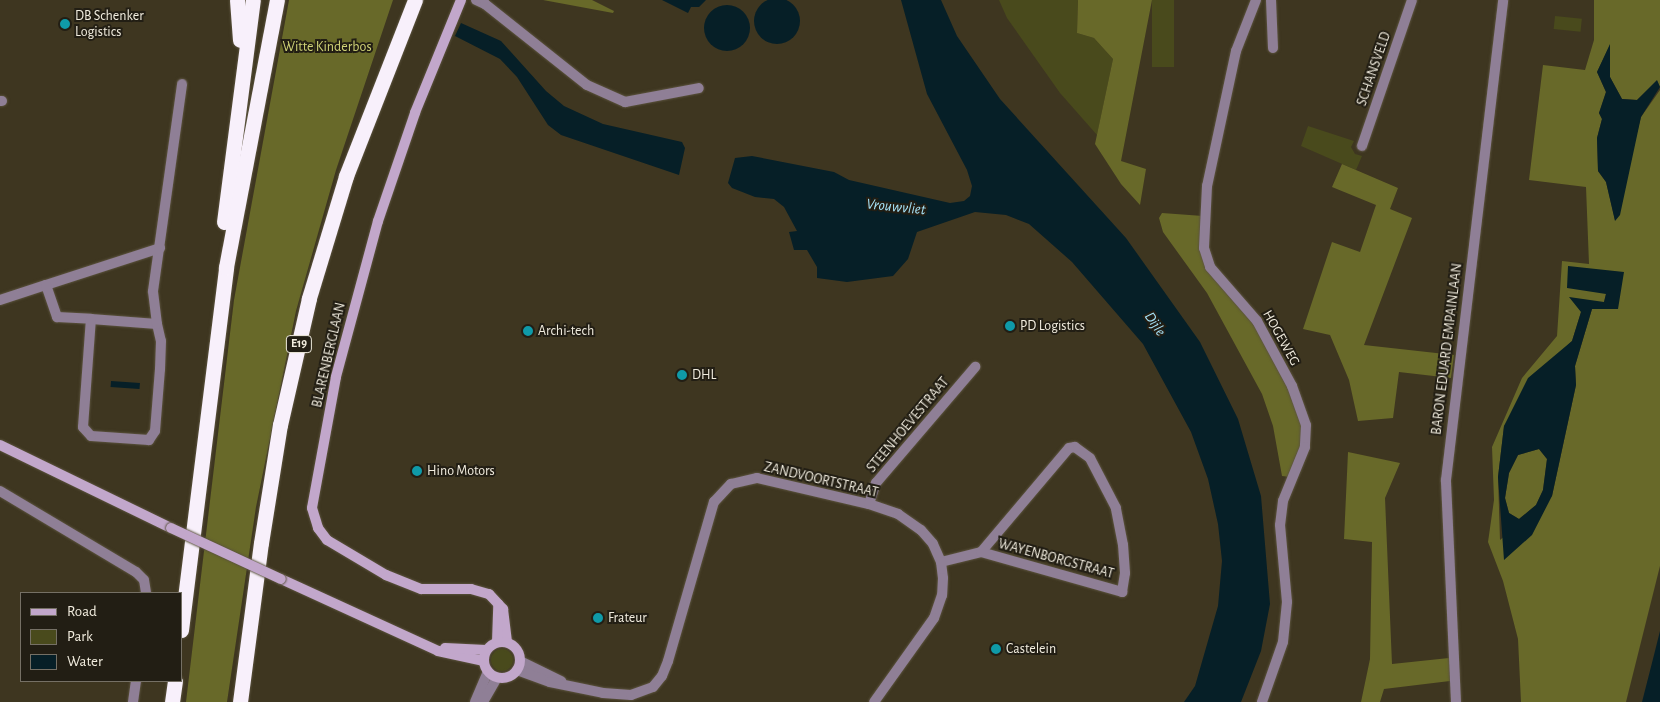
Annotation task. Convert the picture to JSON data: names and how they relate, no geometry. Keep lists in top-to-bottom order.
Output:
{
  "streets": {
    "highway": ["E19"],
    "street": [
      "SCHANSVELD",
      "HOGEWEG",
      "BARON EDUARD EMPAINLAAN",
      "BLARENBERGLAAN",
      "STEENHOEVESTRAAT",
      "ZANDVOORTSTRAAT",
      "WAYENBORGSTRAAT"
    ]
  },
  "crossings": [
    ["BLARENBERGLAAN", "ZANDVOORTSTRAAT"],
    ["STEENHOEVESTRAAT", "ZANDVOORTSTRAAT"],
    ["ZANDVOORTSTRAAT", "WAYENBORGSTRAAT"]
  ],
  "water": ["Vrouwvliet", "Dijle"],
  "parks": ["Witte Kinderbos"],
  "places": [
    "DB Schenker Logistics",
    "PD Logistics",
    "Archi-tech",
    "DHL",
    "Hino Motors",
    "Frateur",
    "Castelein"
  ],
  "legend": ["Road", "Park", "Water"]
}
